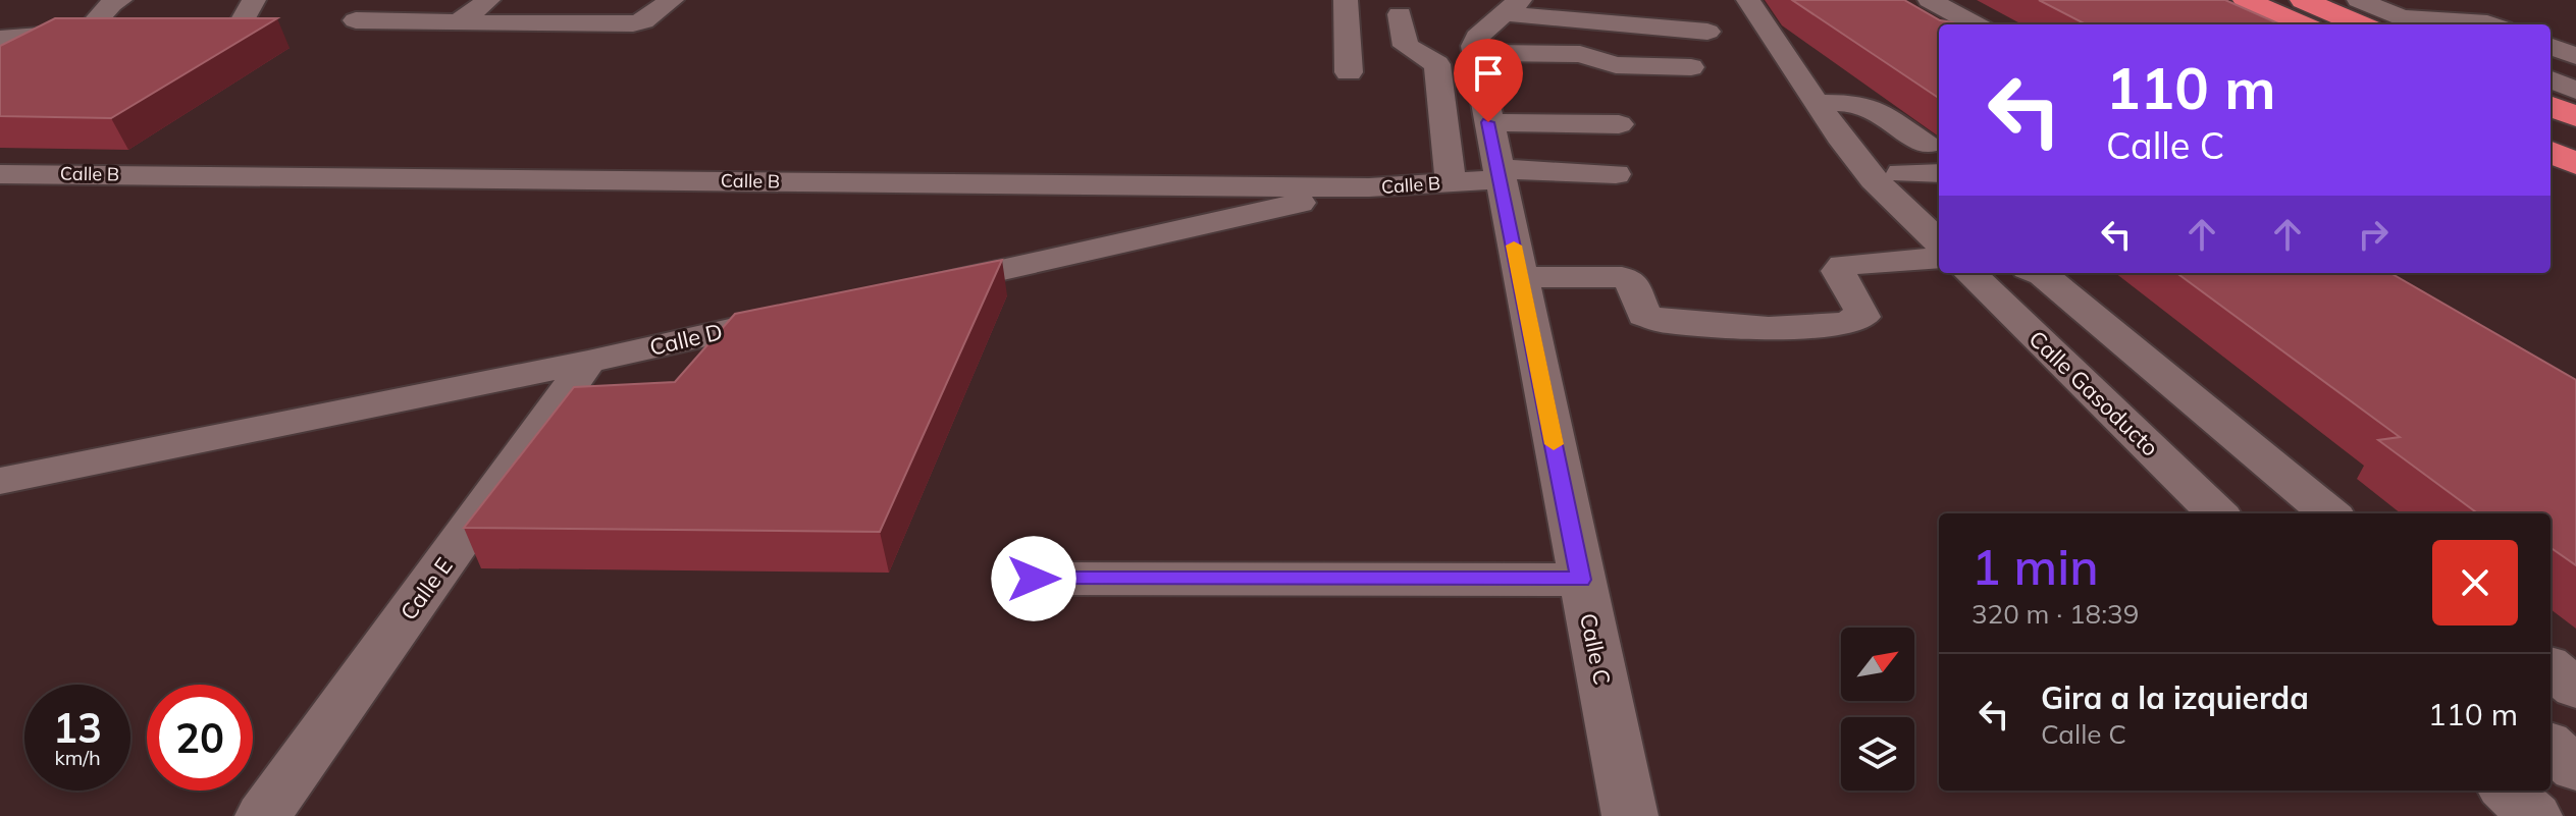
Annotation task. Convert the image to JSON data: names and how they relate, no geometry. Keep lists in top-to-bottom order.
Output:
{
  "streets": {
    "street": [
      "Calle B",
      "Calle D",
      "Calle Gasoducto",
      "Calle E",
      "Calle C"
    ]
  },
  "crossings": [
    ["Calle B", "Calle C"],
    ["Calle D", "Calle E"]
  ],
  "north": "top right",
  "page": {
    "turn": ["110 m", "Calle C"],
    "heading": ["1 min", "320 m · 18:39"],
    "list": [
      {
        "name": "Gira a la izquierda",
        "note": "Calle C",
        "value": "110 m"
      }
    ],
    "speed": "13 km/h",
    "limit": "20"
  }
}
